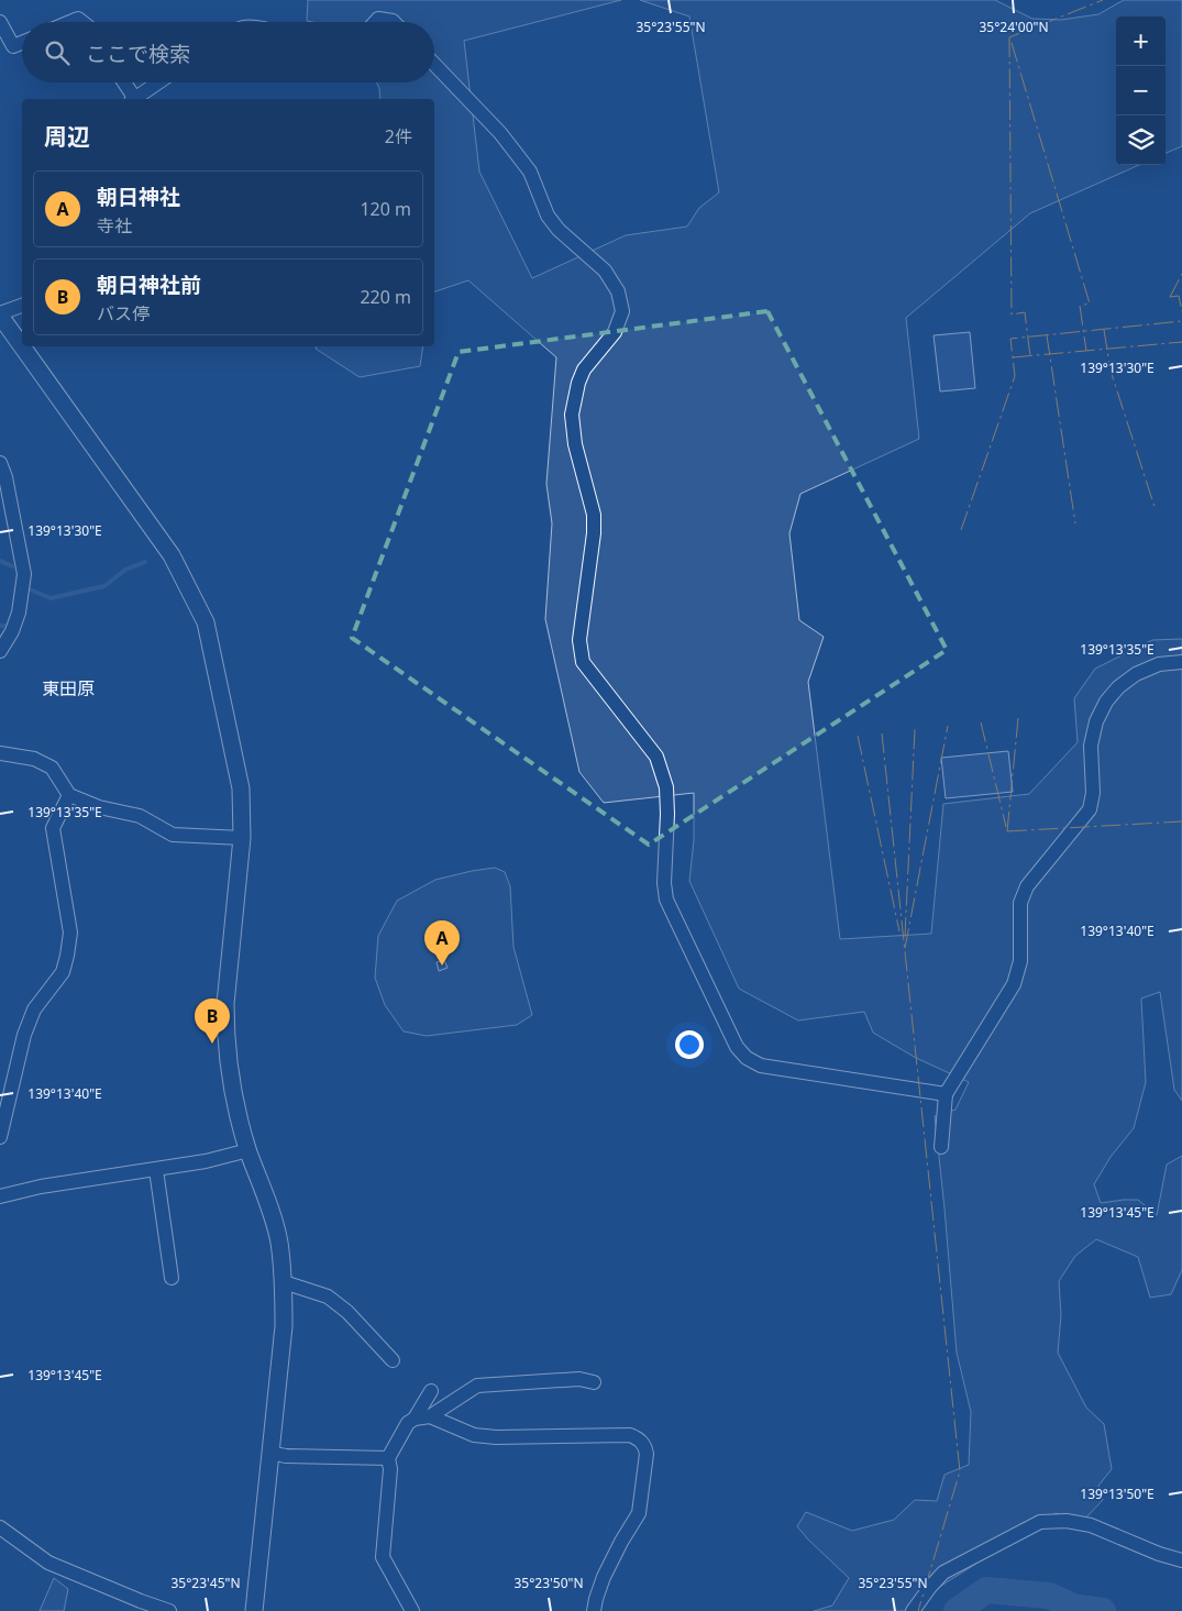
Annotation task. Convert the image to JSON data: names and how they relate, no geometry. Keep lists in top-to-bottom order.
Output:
{
  "districts": ["東田原"],
  "page": {
    "map_buttons": ["+", "−"],
    "search": "ここで検索",
    "heading": ["周辺", "2件"],
    "list": [
      {
        "mark": "A",
        "name": "朝日神社",
        "note": "寺社",
        "value": "120 m"
      },
      {
        "mark": "B",
        "name": "朝日神社前",
        "note": "バス停",
        "value": "220 m"
      }
    ],
    "pins": ["A", "B"]
  },
  "coordinates": [
    "35°23'55\"N",
    "35°24'00\"N",
    "139°13'30\"E",
    "139°13'35\"E",
    "139°13'40\"E",
    "139°13'45\"E",
    "139°13'50\"E",
    "35°23'45\"N",
    "35°23'50\"N"
  ]
}
